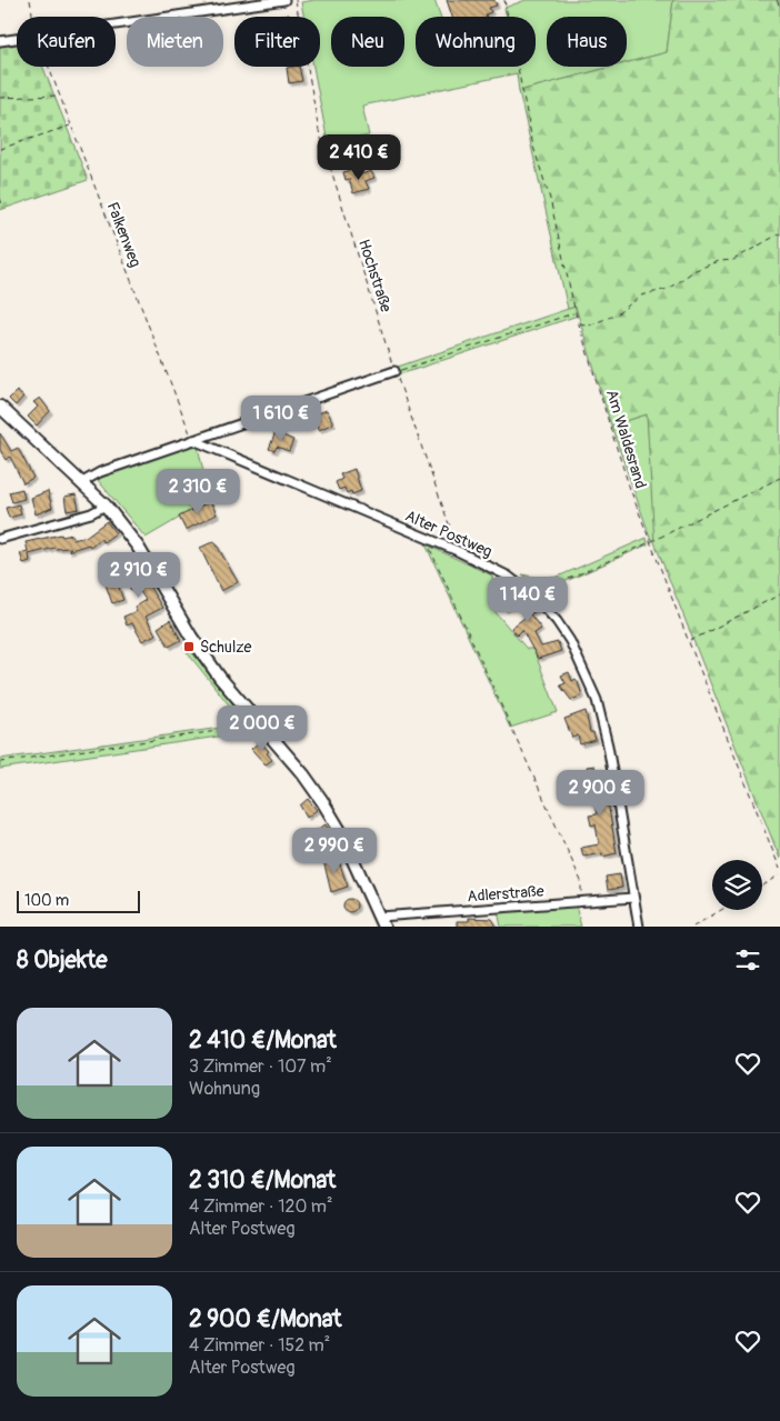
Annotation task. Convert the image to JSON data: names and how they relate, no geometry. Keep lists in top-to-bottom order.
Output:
{
  "streets": {
    "street": ["Alter Postweg", "Adlerstraße"],
    "path": ["Falkenweg", "Hochstraße", "Am Waldesrand"]
  },
  "crossings": [
    ["Falkenweg", "Alter Postweg"],
    ["Hochstraße", "Alter Postweg"],
    ["Alter Postweg", "Adlerstraße"]
  ],
  "places": {
    "transit": ["Schulze"]
  },
  "scale_bar": "100 m",
  "page": {
    "chip": [
      "Kaufen",
      "Mieten",
      "Filter",
      "Neu",
      "Wohnung",
      "Haus"
    ],
    "price": [
      "2 410 €",
      "1 610 €",
      "2 310 €",
      "2 910 €",
      "1 140 €",
      "2 000 €",
      "2 900 €",
      "2 990 €"
    ],
    "scale": "100 m",
    "heading": "8 Objekte",
    "list": [
      {
        "name": "2 410 €/Monat",
        "note": "3 Zimmer · 107 m² · Wohnung"
      },
      {
        "name": "2 310 €/Monat",
        "note": "4 Zimmer · 120 m² · Alter Postweg"
      },
      {
        "name": "2 900 €/Monat",
        "note": "4 Zimmer · 152 m² · Alter Postweg"
      }
    ]
  }
}
